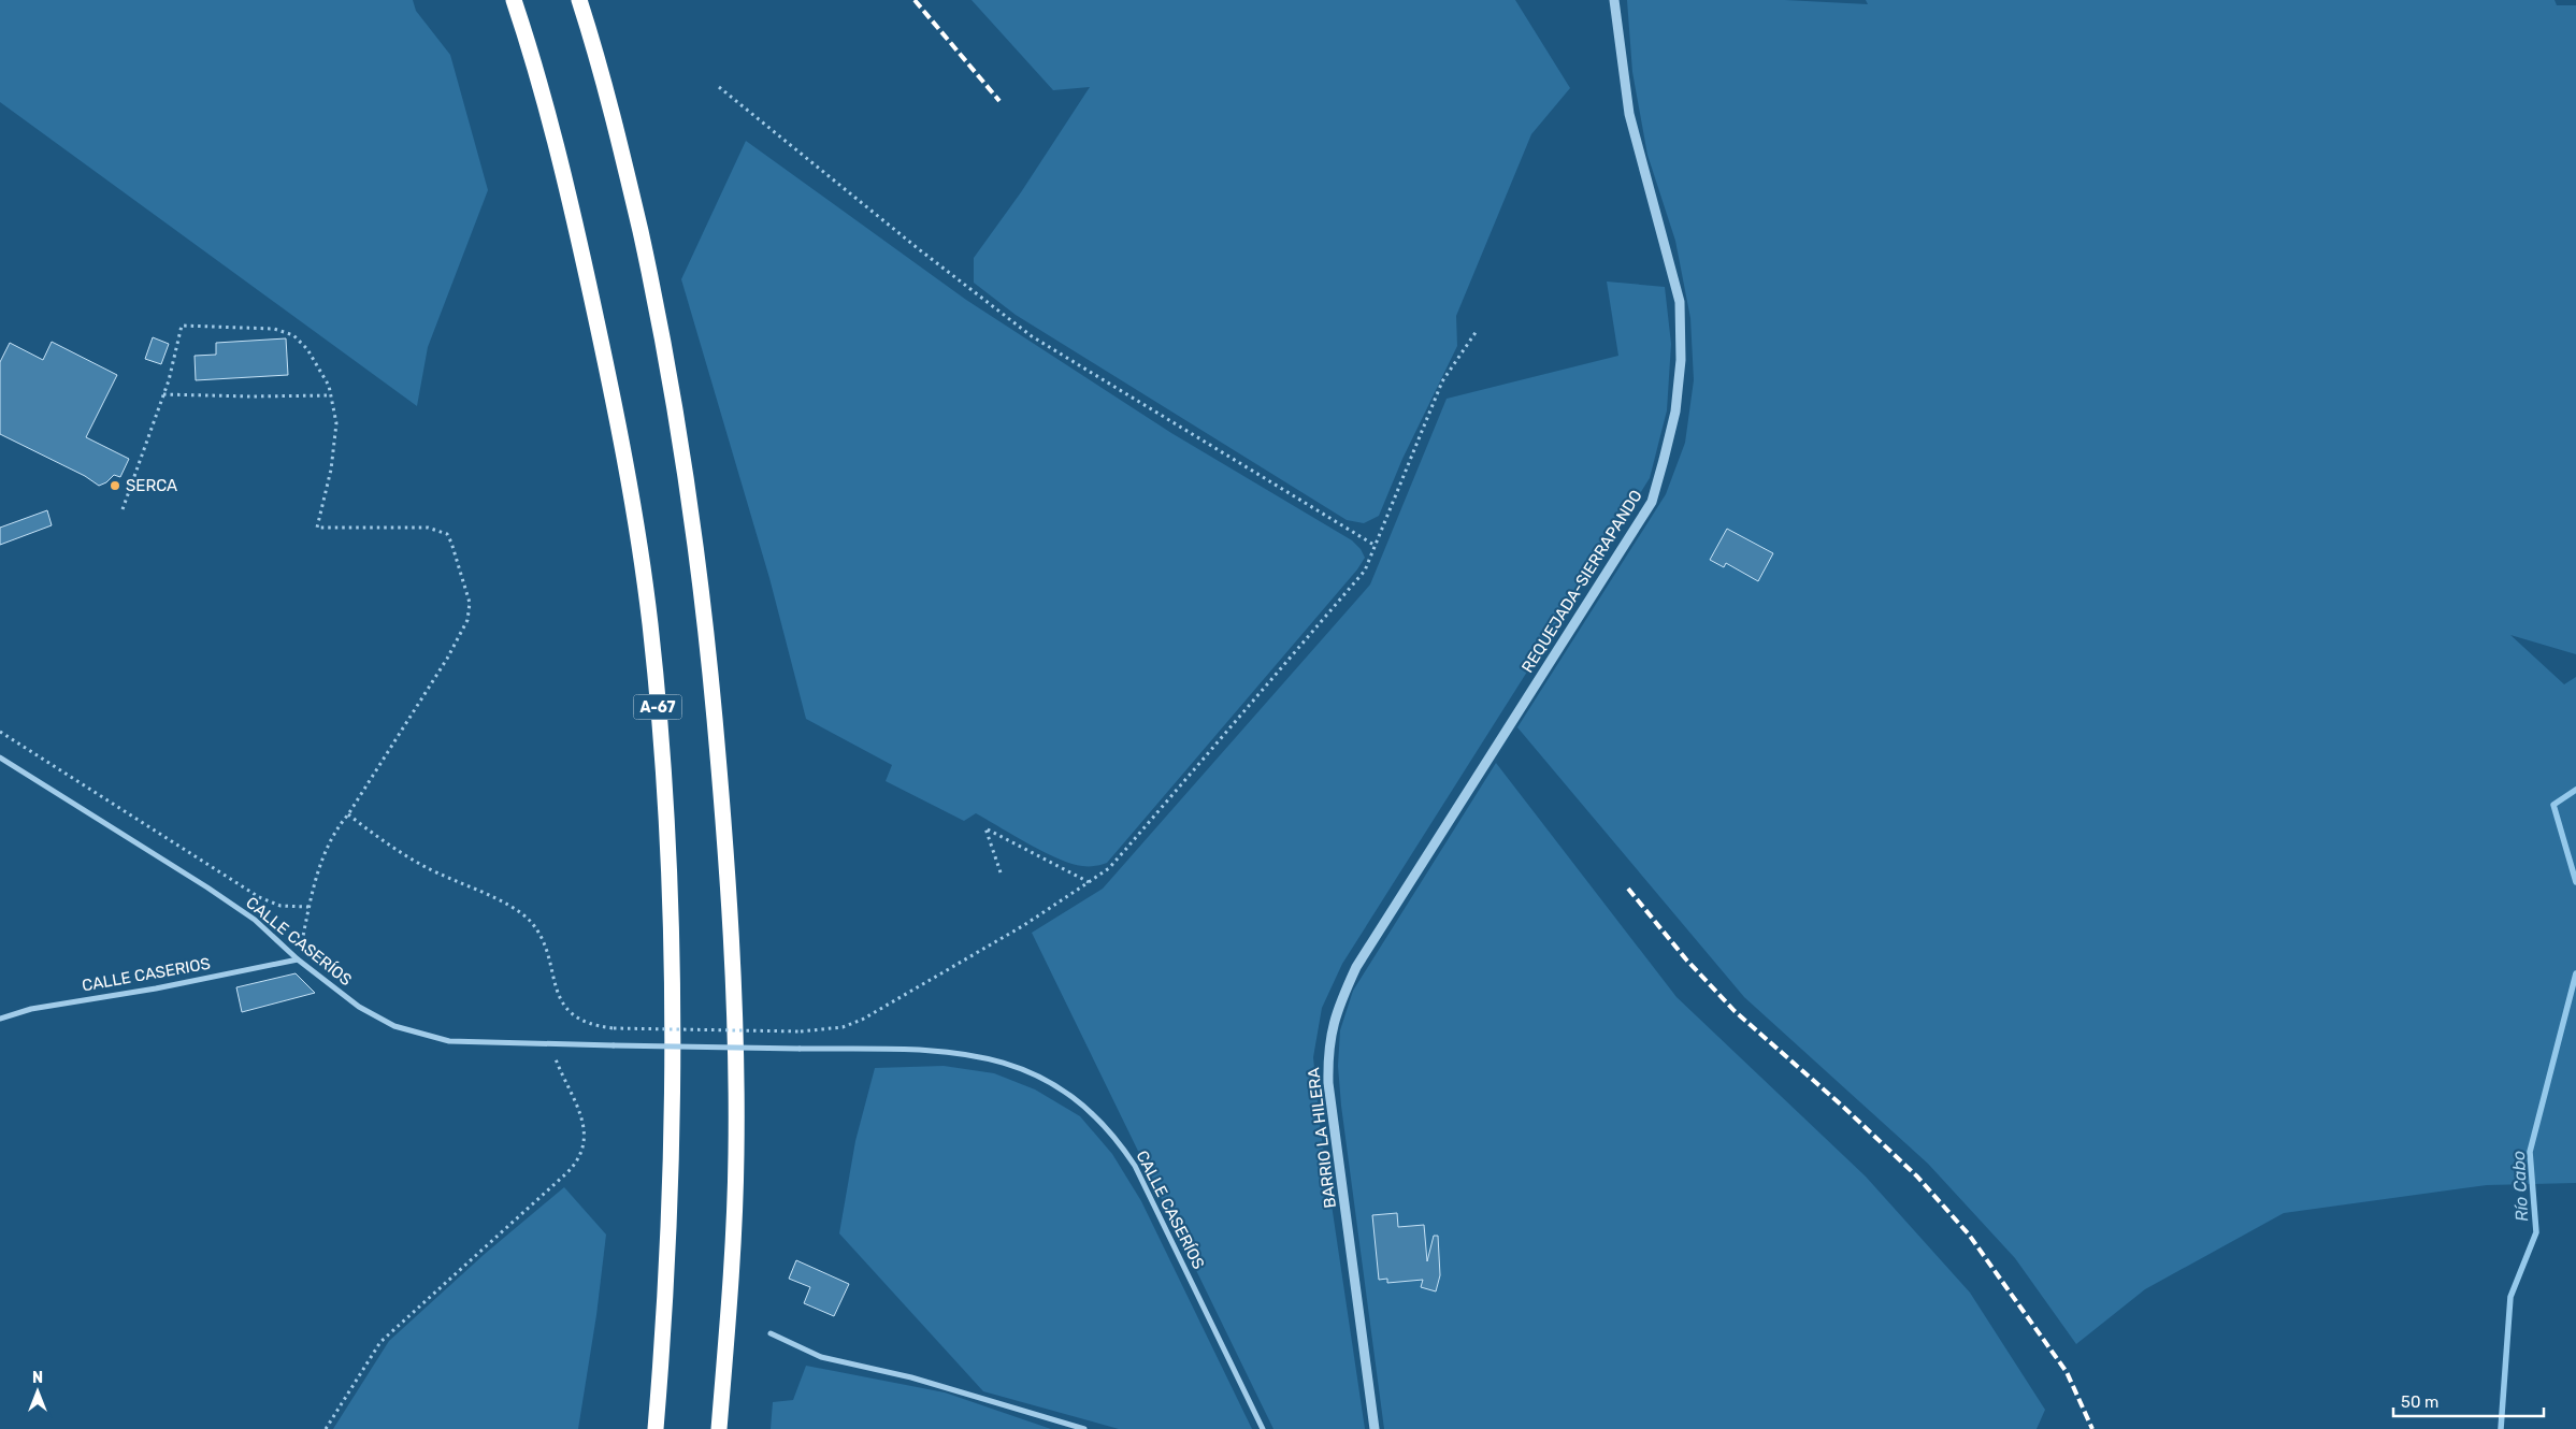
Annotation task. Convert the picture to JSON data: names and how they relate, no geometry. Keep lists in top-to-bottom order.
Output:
{
  "streets": {
    "highway": ["A-67"],
    "street": [
      "REQUEJADA-SIERRAPANDO",
      "CALLE CASERÍOS",
      "CALLE CASERIOS",
      "BARRIO LA HILERA"
    ]
  },
  "crossings": [
    ["REQUEJADA-SIERRAPANDO", "BARRIO LA HILERA"],
    ["CALLE CASERÍOS", "CALLE CASERIOS"]
  ],
  "water": ["Río Cabo"],
  "places": ["SERCA"],
  "scale_bar": "50 m",
  "north": "top"
}
